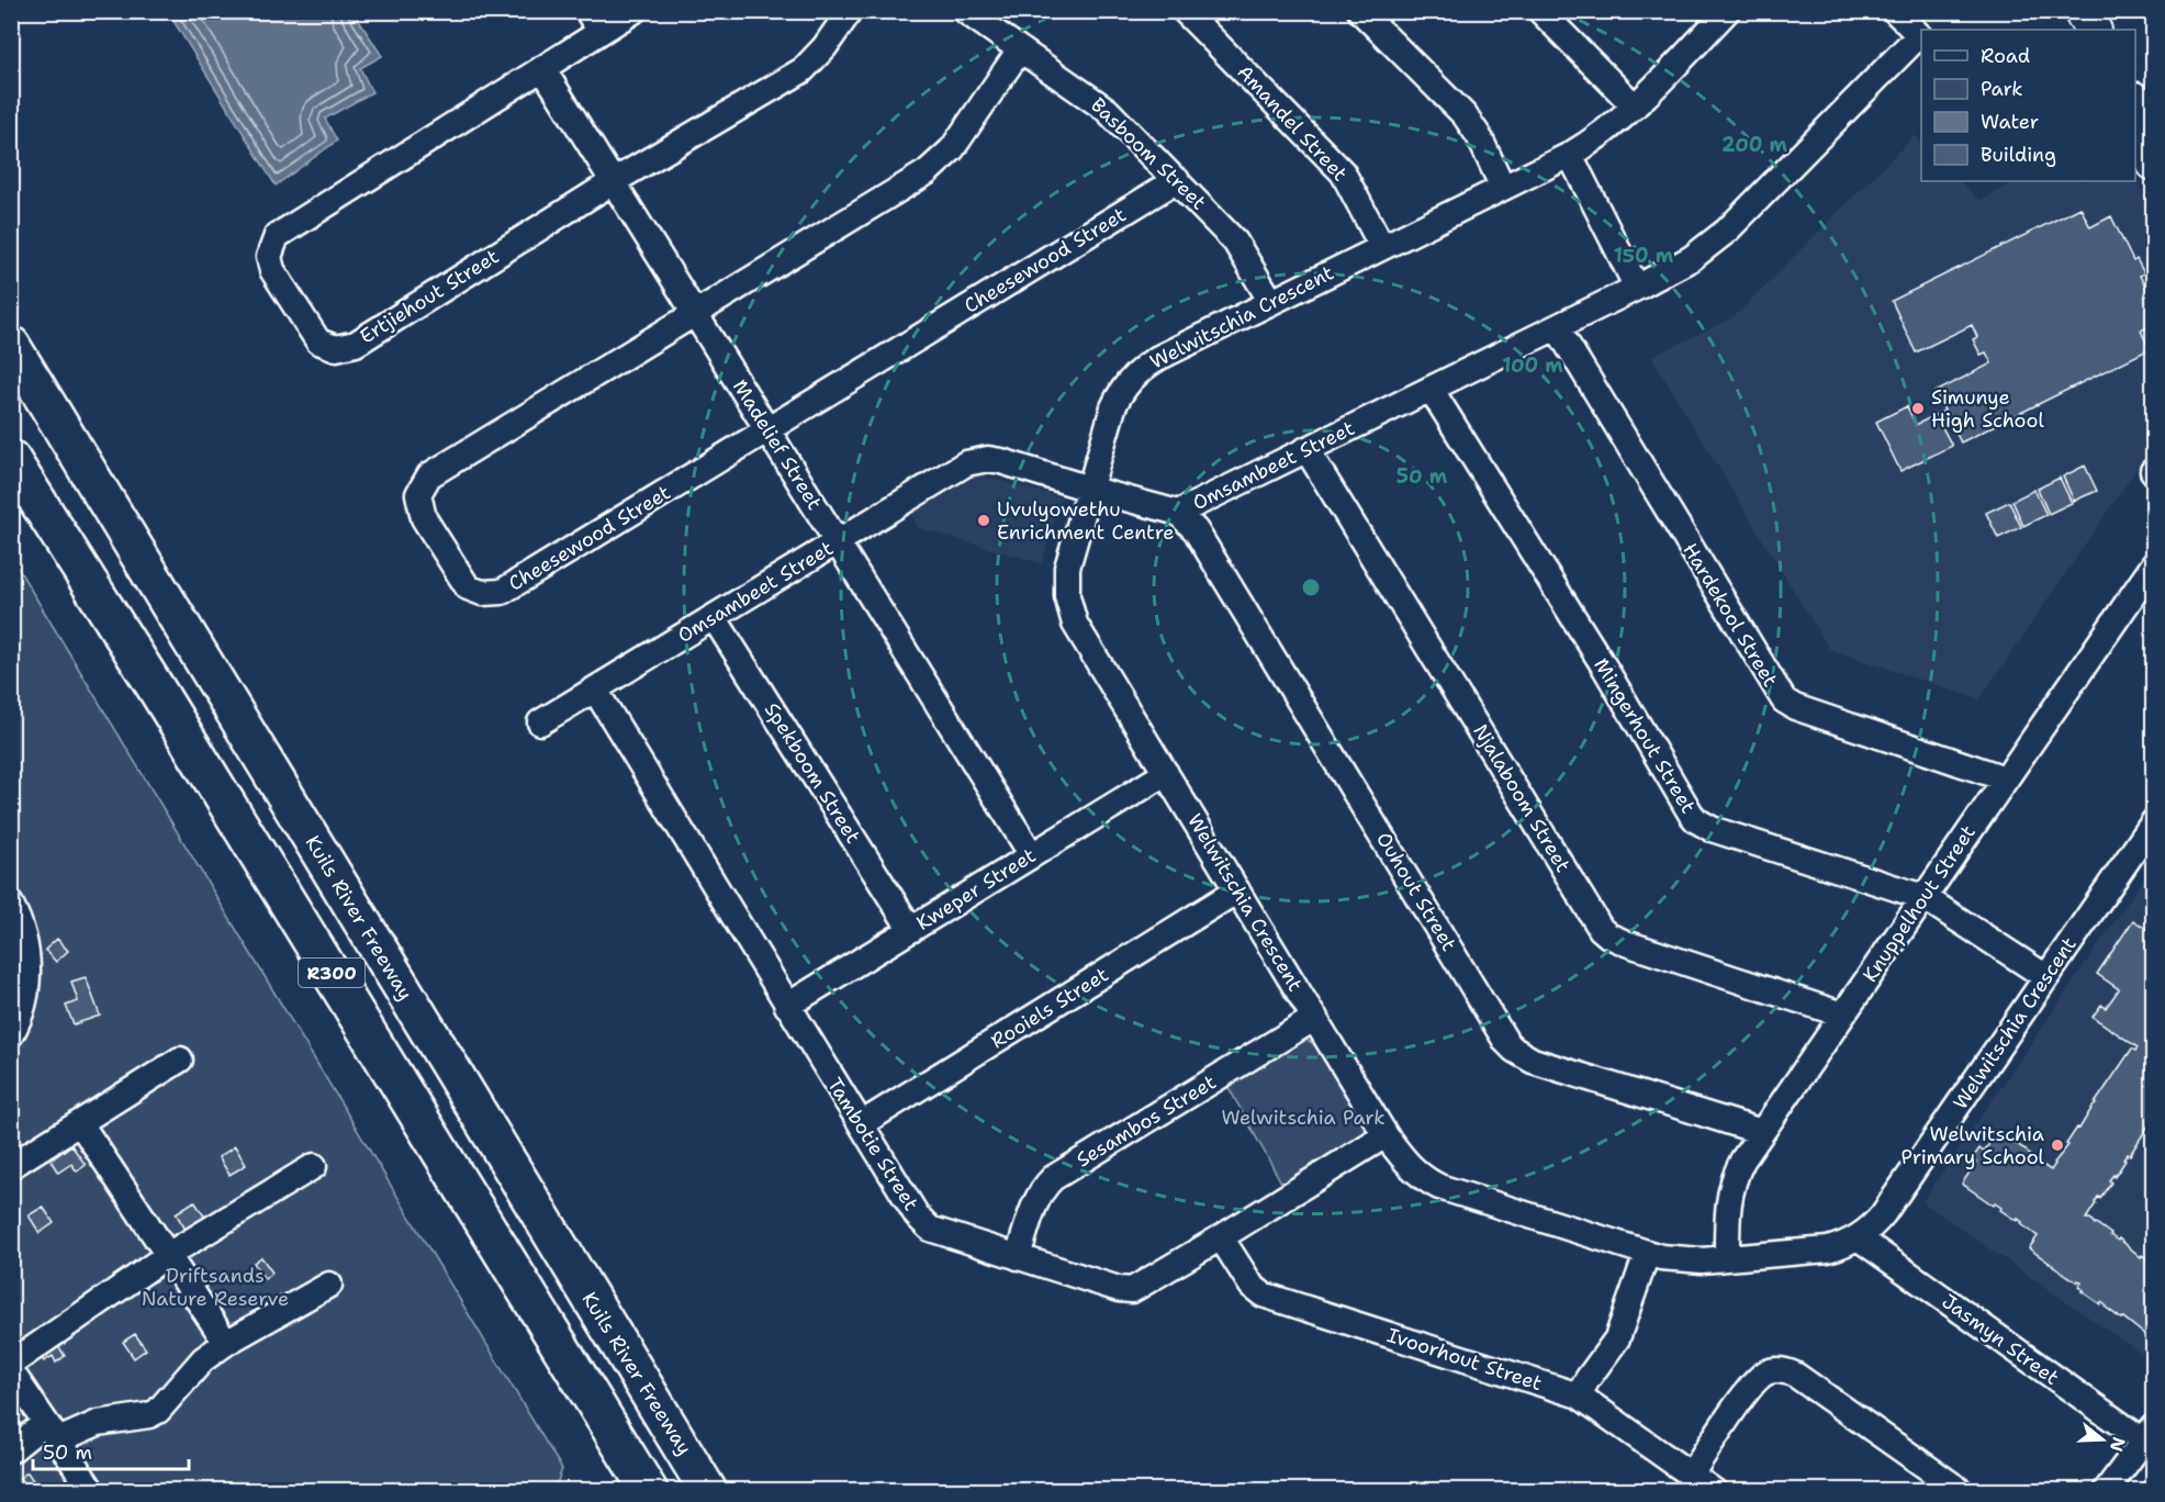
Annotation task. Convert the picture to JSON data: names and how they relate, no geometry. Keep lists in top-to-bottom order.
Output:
{
  "streets": {
    "highway": ["Kuils River Freeway", "R300"],
    "street": [
      "Amandel Street",
      "Basboom Street",
      "Cheesewood Street",
      "Ertjiehout Street",
      "Welwitschia Crescent",
      "Madelief Street",
      "Omsambeet Street",
      "Hardekool Street",
      "Mingerhout Street",
      "Spekboom Street",
      "Njalaboom Street",
      "Kweper Street",
      "Ouhout Street",
      "Knuppelhout Street",
      "Rooiels Street",
      "Sesambos Street",
      "Tambotie Street",
      "Jasmyn Street",
      "Ivoorhout Street"
    ]
  },
  "crossings": [
    ["Amandel Street", "Welwitschia Crescent"],
    ["Basboom Street", "Cheesewood Street"],
    ["Basboom Street", "Welwitschia Crescent"],
    ["Cheesewood Street", "Madelief Street"],
    ["Ertjiehout Street", "Madelief Street"],
    ["Welwitschia Crescent", "Omsambeet Street"],
    ["Welwitschia Crescent", "Mingerhout Street"],
    ["Welwitschia Crescent", "Kweper Street"],
    ["Welwitschia Crescent", "Knuppelhout Street"],
    ["Welwitschia Crescent", "Rooiels Street"],
    ["Welwitschia Crescent", "Sesambos Street"],
    ["Welwitschia Crescent", "Tambotie Street"],
    ["Welwitschia Crescent", "Jasmyn Street"],
    ["Madelief Street", "Omsambeet Street"],
    ["Madelief Street", "Kweper Street"],
    ["Omsambeet Street", "Hardekool Street"],
    ["Omsambeet Street", "Mingerhout Street"],
    ["Omsambeet Street", "Spekboom Street"],
    ["Omsambeet Street", "Njalaboom Street"],
    ["Omsambeet Street", "Ouhout Street"],
    ["Omsambeet Street", "Tambotie Street"],
    ["Hardekool Street", "Knuppelhout Street"],
    ["Mingerhout Street", "Knuppelhout Street"],
    ["Spekboom Street", "Kweper Street"],
    ["Njalaboom Street", "Knuppelhout Street"],
    ["Kweper Street", "Tambotie Street"],
    ["Ouhout Street", "Knuppelhout Street"],
    ["Rooiels Street", "Tambotie Street"],
    ["Sesambos Street", "Tambotie Street"],
    ["Tambotie Street", "Ivoorhout Street"]
  ],
  "parks": ["Welwitschia Park", "Driftsands Nature Reserve"],
  "places": ["Simunye High School", "Uvulyowethu Enrichment Centre", "Welwitschia Primary School"],
  "legend": [
    "Road",
    "Park",
    "Water",
    "Building"
  ],
  "scale_bar": "50 m",
  "north": "right",
  "rings": [
    "200 m",
    "150 m",
    "100 m",
    "50 m"
  ]
}
